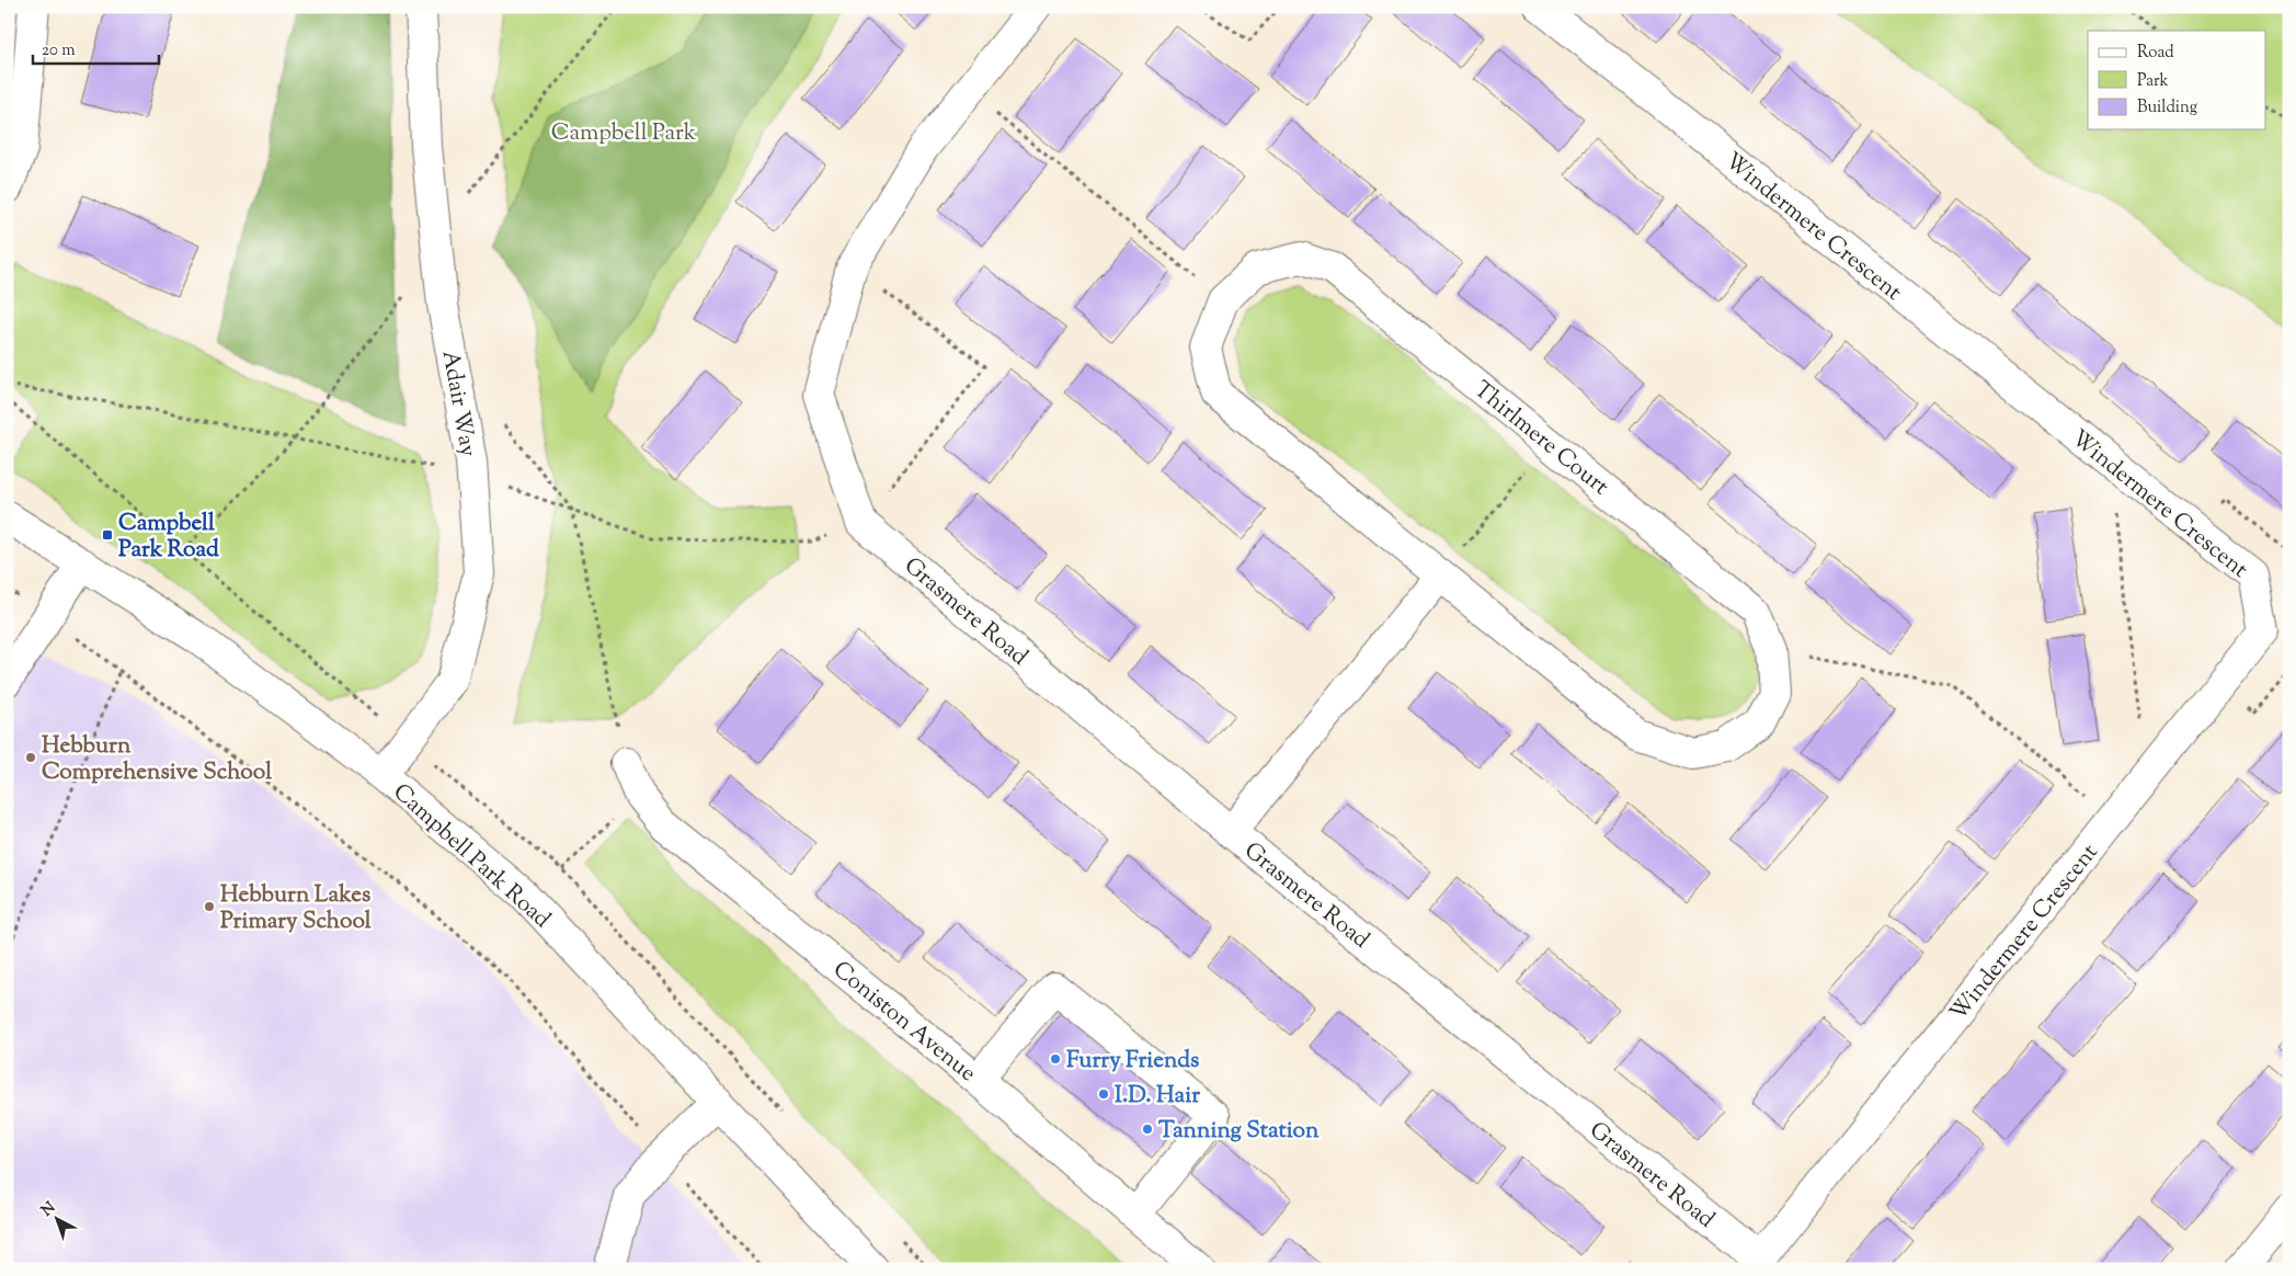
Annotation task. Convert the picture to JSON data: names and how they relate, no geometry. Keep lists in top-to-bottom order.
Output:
{
  "streets": {
    "street": [
      "Windermere Crescent",
      "Adair Way",
      "Thirlmere Court",
      "Grasmere Road",
      "Campbell Park Road",
      "Coniston Avenue"
    ]
  },
  "crossings": [
    ["Windermere Crescent", "Grasmere Road"],
    ["Adair Way", "Campbell Park Road"]
  ],
  "parks": ["Campbell Park"],
  "places": {
    "transit": ["Campbell Park Road"],
    "other": [
      "Hebburn Comprehensive School",
      "Hebburn Lakes Primary School",
      "Furry Friends",
      "I.D. Hair",
      "Tanning Station"
    ]
  },
  "legend": ["Road", "Park", "Building"],
  "scale_bar": "20 m",
  "north": "top left"
}
